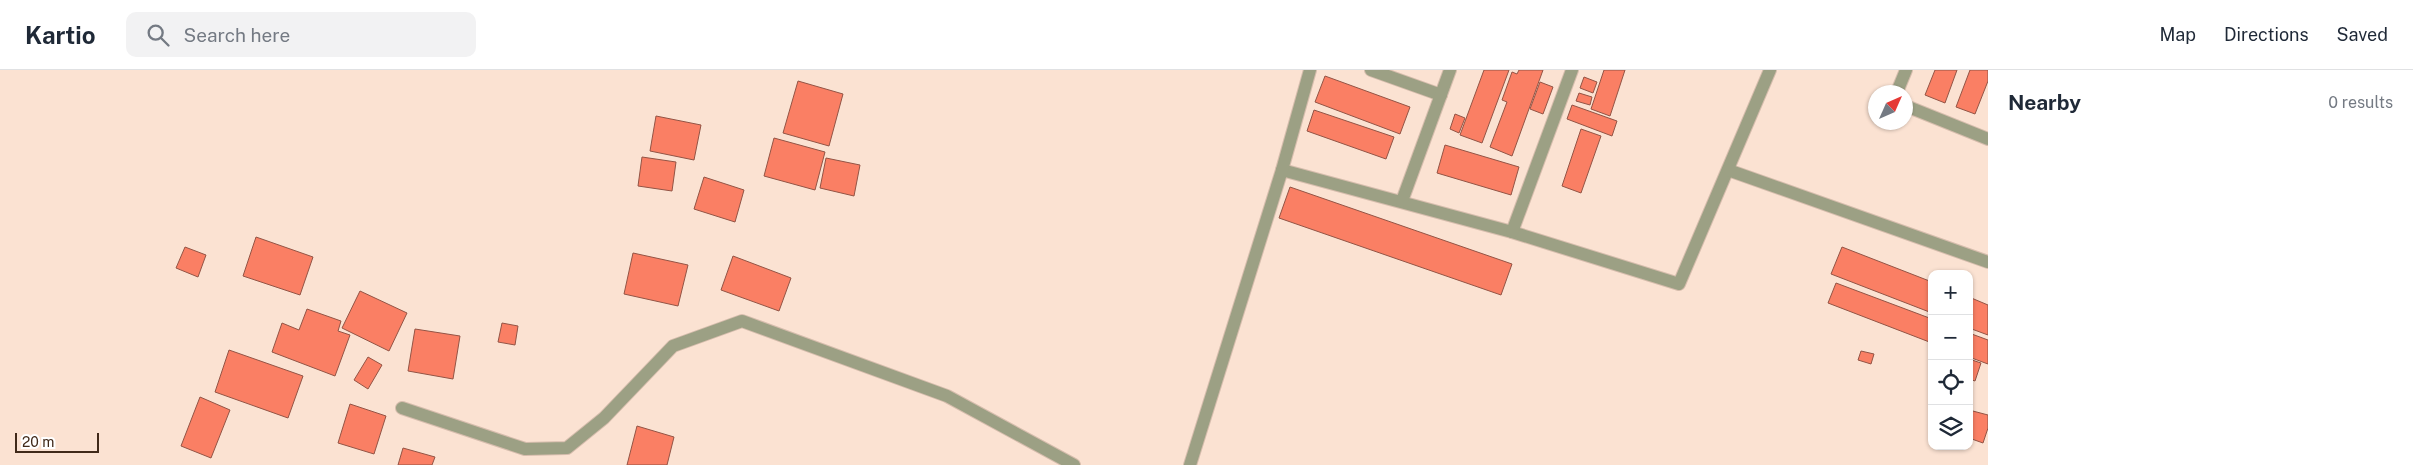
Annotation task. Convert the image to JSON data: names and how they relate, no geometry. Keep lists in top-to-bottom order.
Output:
{
  "scale_bar": "20 m",
  "north": "top right",
  "page": {
    "header": "Kartio",
    "search": "Search here",
    "nav": ["Map", "Directions", "Saved"],
    "heading": ["Nearby", "0 results"],
    "map_buttons": ["+", "−"],
    "scale": "20 m"
  }
}
